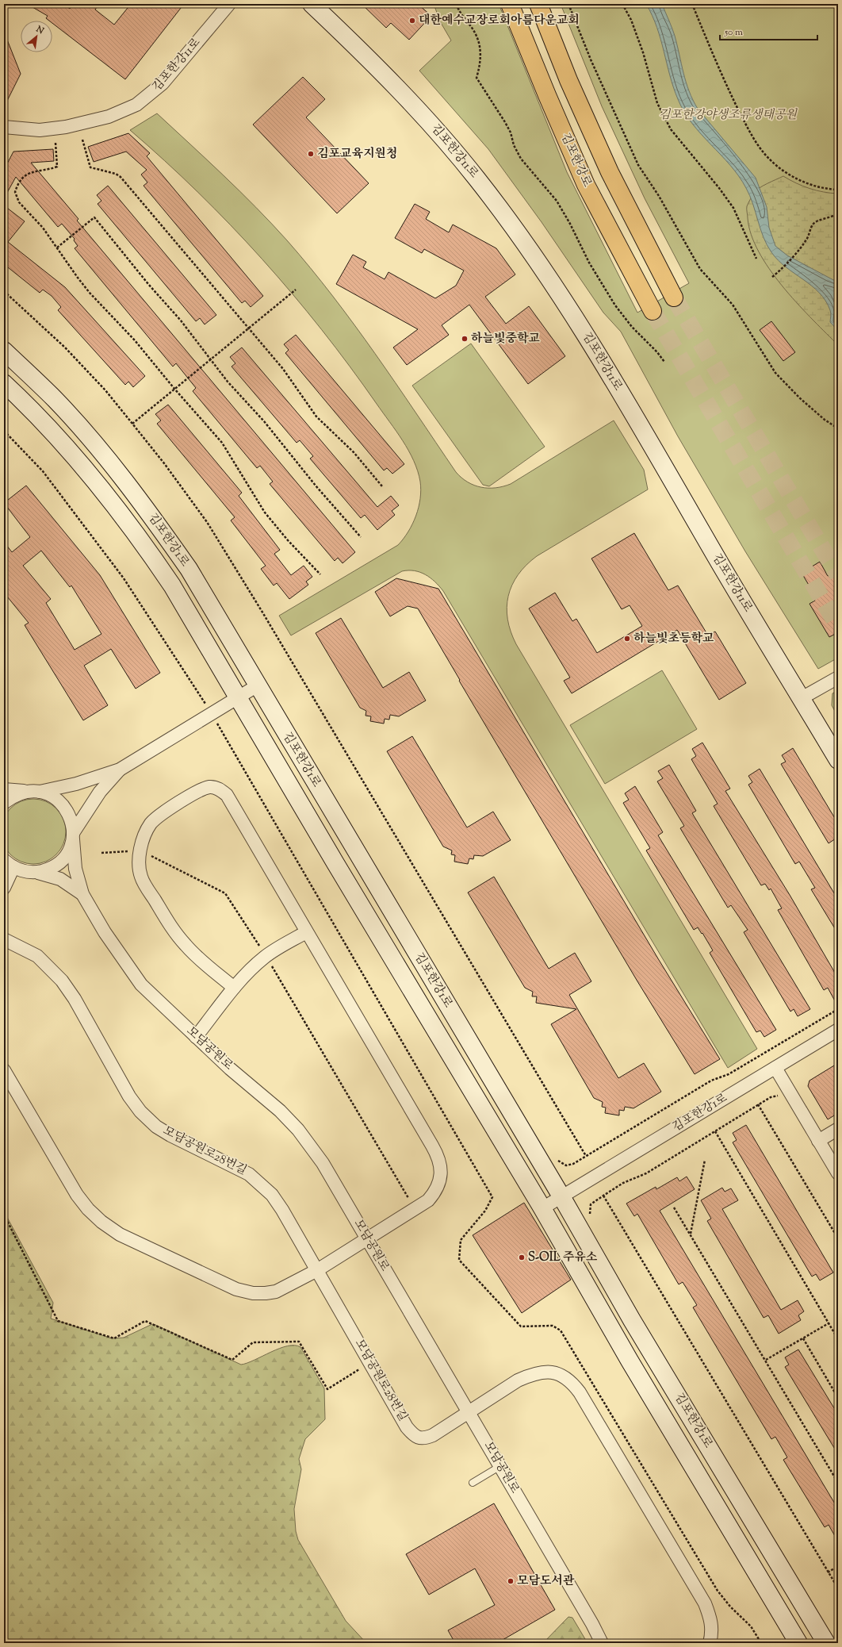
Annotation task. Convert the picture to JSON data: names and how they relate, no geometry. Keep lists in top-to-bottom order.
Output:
{
  "streets": {
    "highway": ["김포한강로"],
    "street": [
      "김포한강11로",
      "김포한강1로",
      "모담공원로",
      "모담공원로28번길"
    ]
  },
  "crossings": [
    ["모담공원로", "모담공원로28번길"]
  ],
  "parks": ["김포한강야생조류생태공원"],
  "places": [
    "대한예수교장로회아름다운교회",
    "김포교육지원청",
    "하늘빛중학교",
    "하늘빛초등학교",
    "S-OIL 주유소",
    "모담도서관"
  ],
  "scale_bar": "50 m",
  "north": "top right"
}
